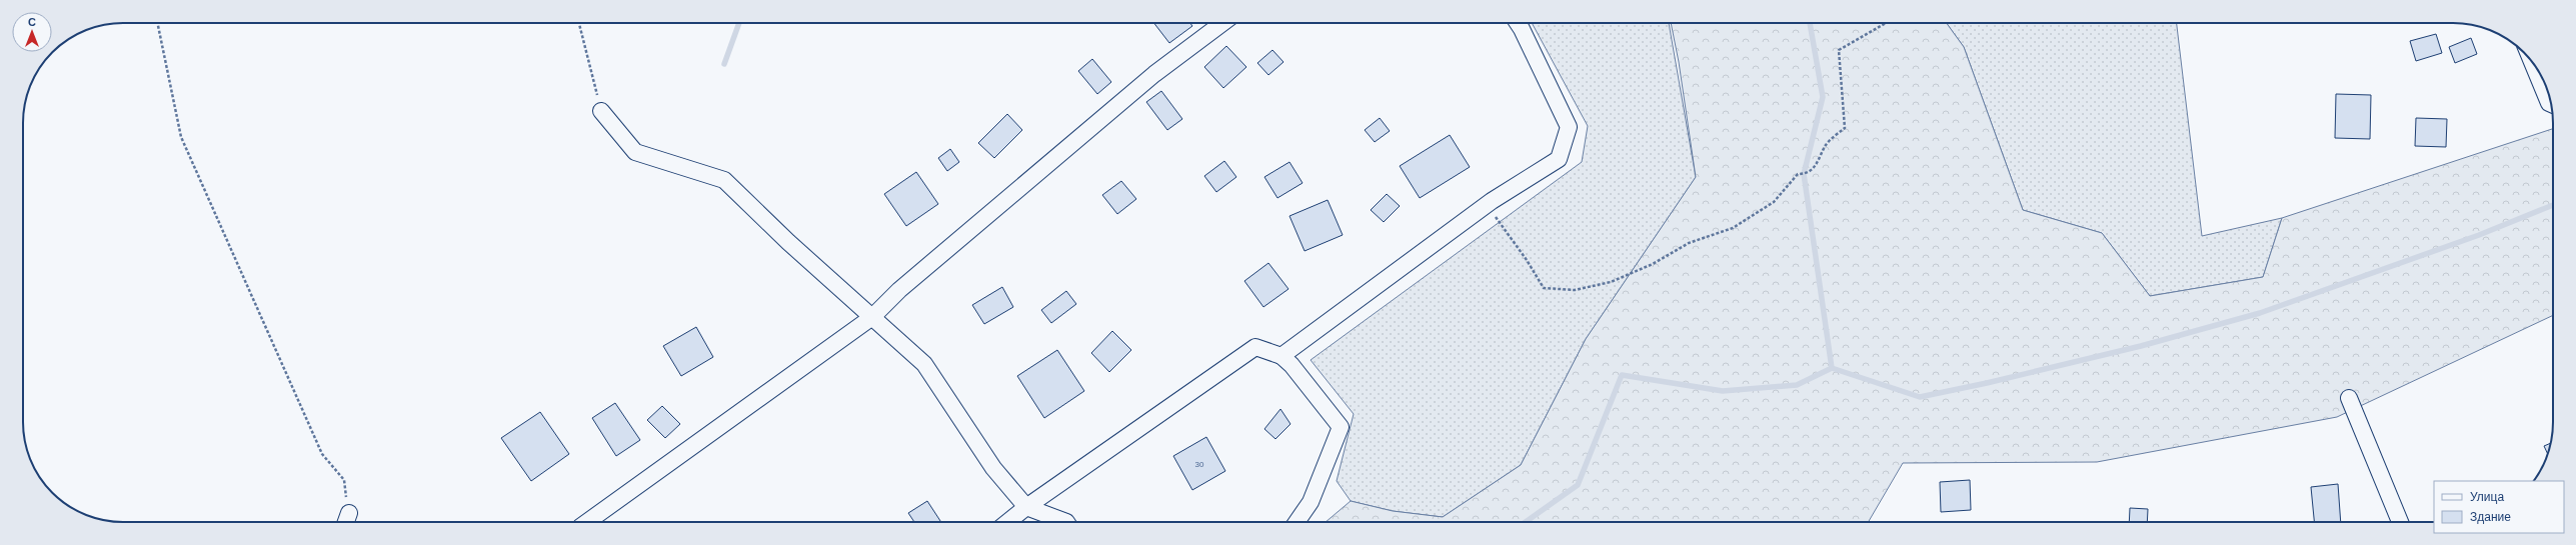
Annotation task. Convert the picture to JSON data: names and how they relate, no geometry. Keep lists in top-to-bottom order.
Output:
{
  "house_numbers": ["30"],
  "legend": ["Улица", "Здание"],
  "north": "top"
}
